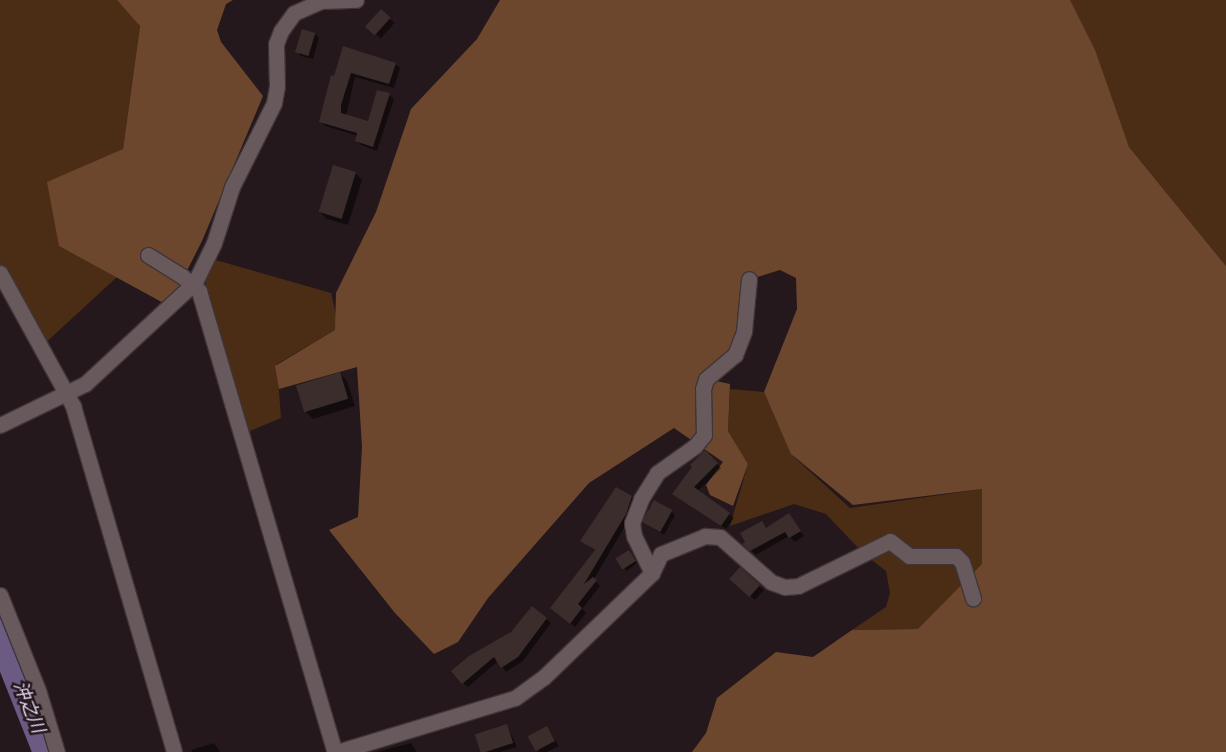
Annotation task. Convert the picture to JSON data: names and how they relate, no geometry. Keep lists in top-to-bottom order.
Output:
{
  "water": ["沖之川"]
}
